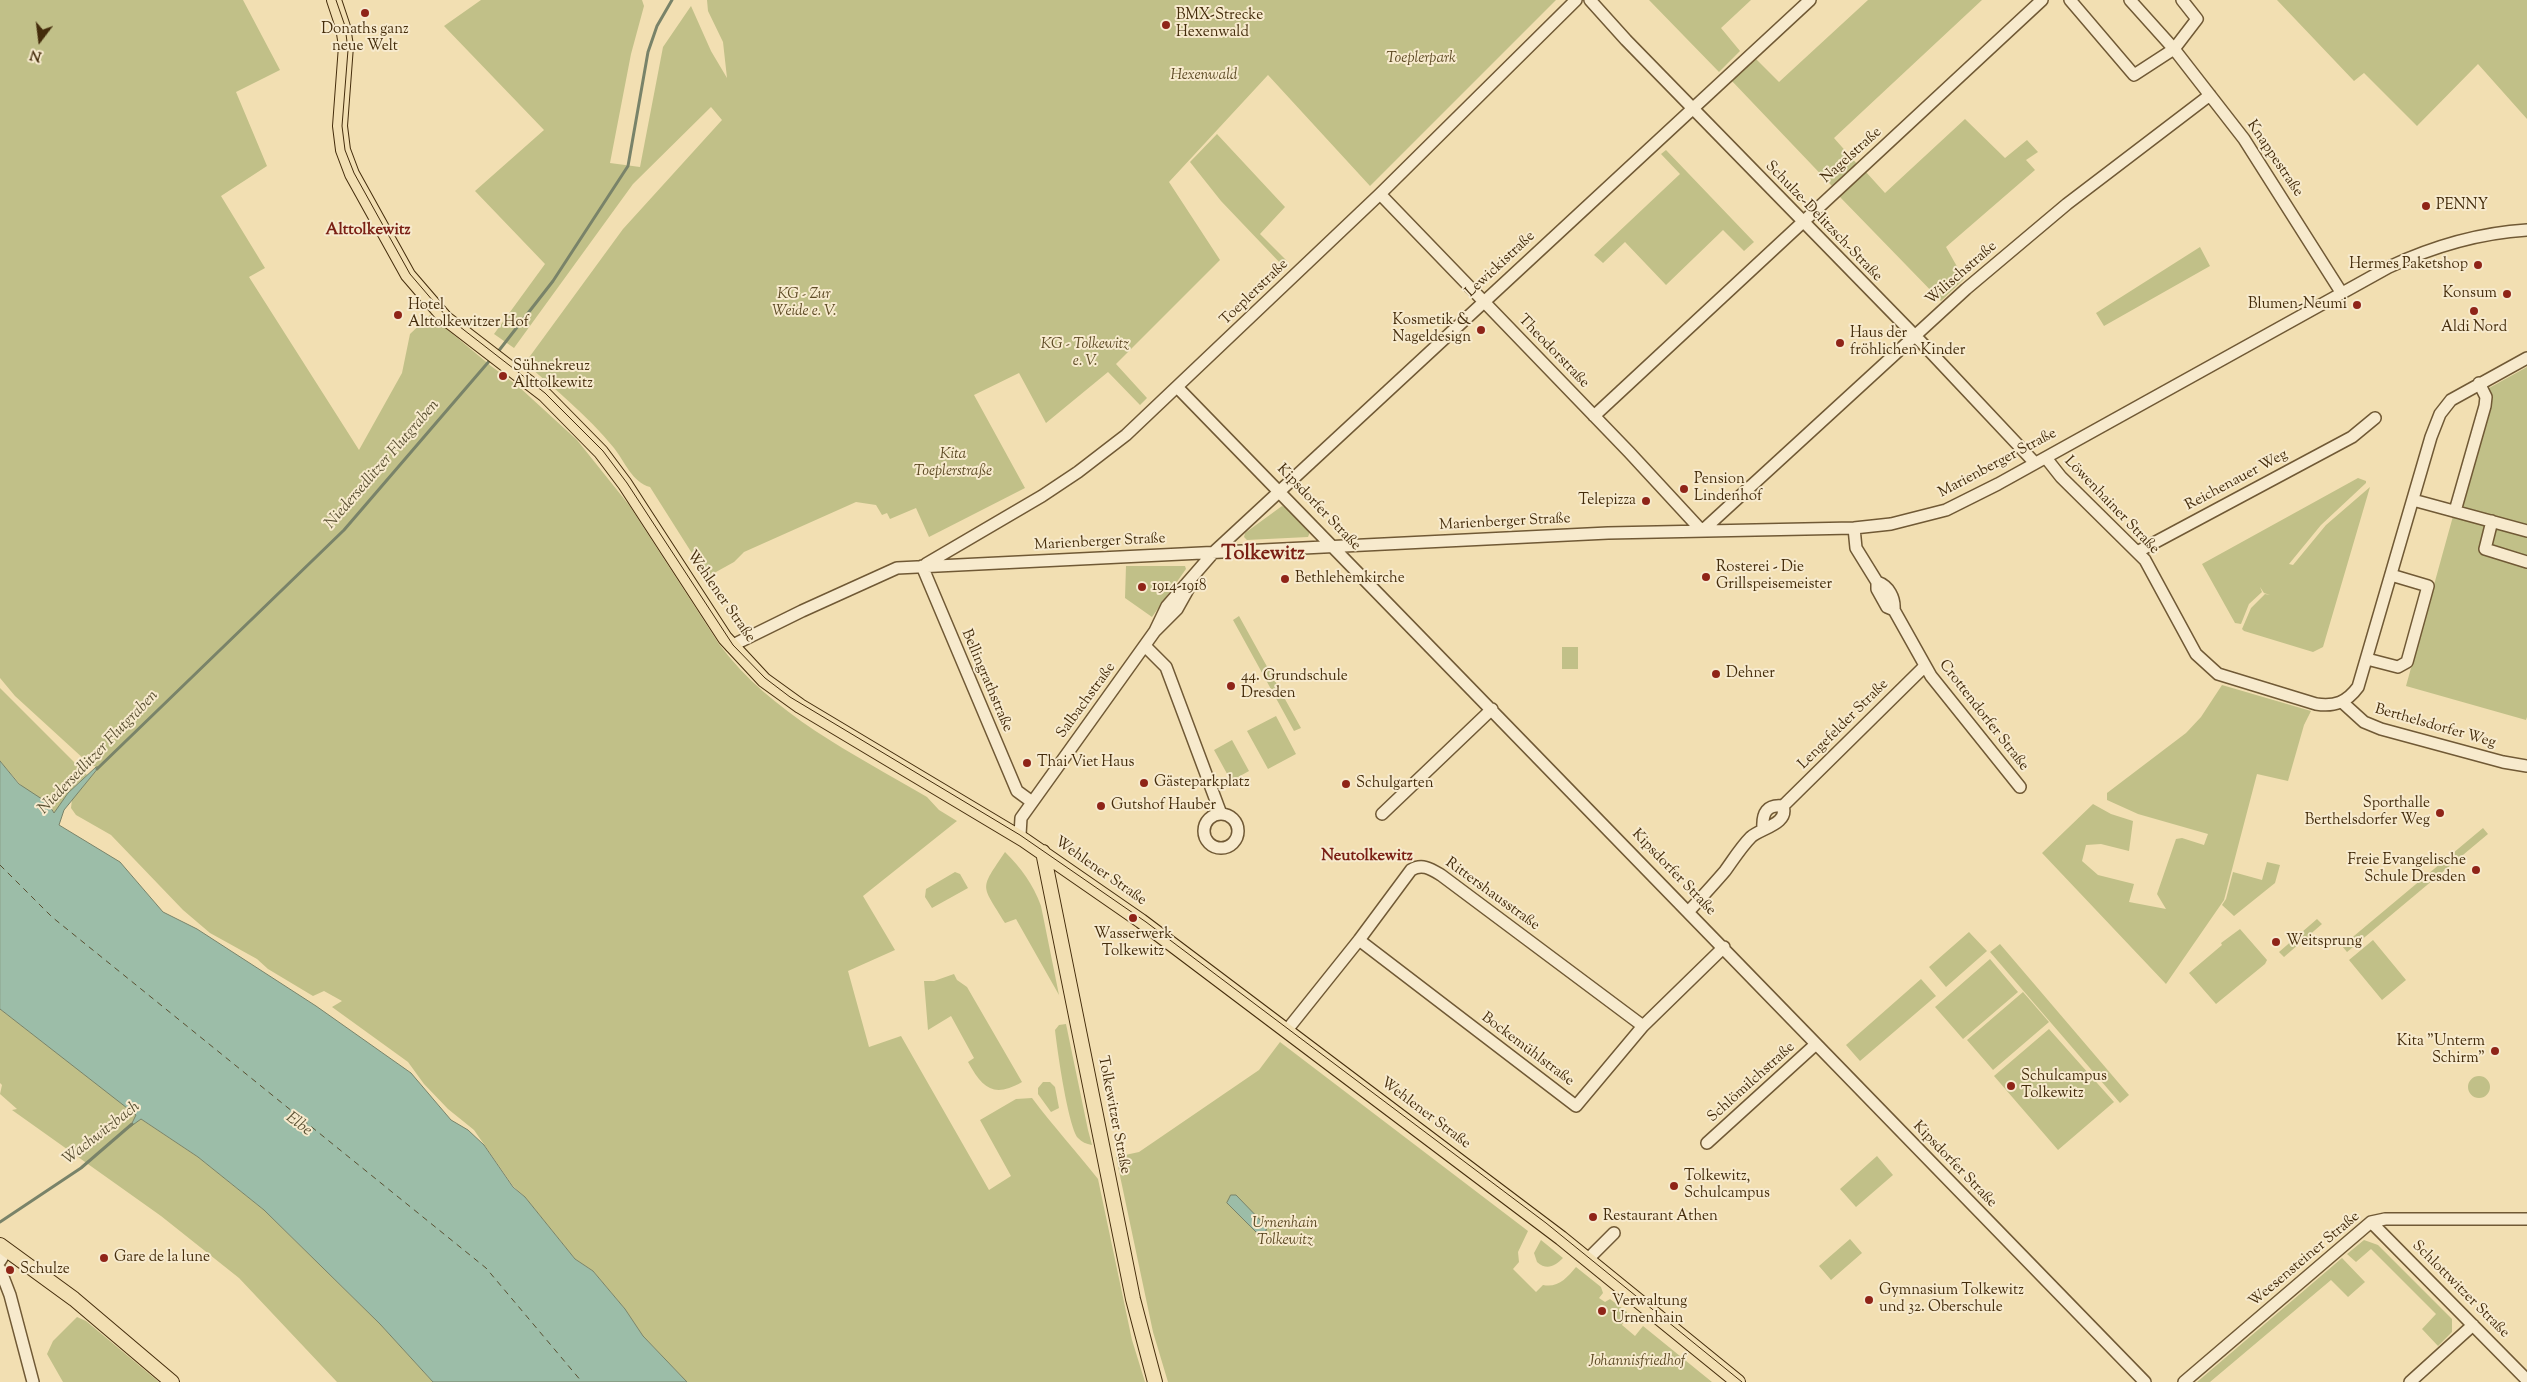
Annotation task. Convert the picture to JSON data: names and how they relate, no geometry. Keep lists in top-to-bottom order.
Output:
{
  "streets": {
    "main road": ["Wehlener Straße", "Tolkewitzer Straße"],
    "street": [
      "Nagelstraße",
      "Knappestraße",
      "Schulze-Delitzsch-Straße",
      "Lewickistraße",
      "Wilischstraße",
      "Toeplerstraße",
      "Theodorstraße",
      "Marienberger Straße",
      "Reichenauer Weg",
      "Löwenhainer Straße",
      "Kipsdorfer Straße",
      "Bellingrathstraße",
      "Salbachstraße",
      "Crottendorfer Straße",
      "Lengefelder Straße",
      "Berthelsdorfer Weg",
      "Rittershausstraße",
      "Bockemühlstraße",
      "Schlömilchstraße",
      "Weesensteiner Straße",
      "Schlottwitzer Straße"
    ]
  },
  "crossings": [
    ["Nagelstraße", "Schulze-Delitzsch-Straße"],
    ["Nagelstraße", "Theodorstraße"],
    ["Knappestraße", "Wilischstraße"],
    ["Knappestraße", "Marienberger Straße"],
    ["Schulze-Delitzsch-Straße", "Lewickistraße"],
    ["Schulze-Delitzsch-Straße", "Wilischstraße"],
    ["Schulze-Delitzsch-Straße", "Marienberger Straße"],
    ["Lewickistraße", "Theodorstraße"],
    ["Lewickistraße", "Marienberger Straße"],
    ["Lewickistraße", "Kipsdorfer Straße"],
    ["Lewickistraße", "Salbachstraße"],
    ["Wilischstraße", "Theodorstraße"],
    ["Wilischstraße", "Marienberger Straße"],
    ["Toeplerstraße", "Theodorstraße"],
    ["Toeplerstraße", "Marienberger Straße"],
    ["Toeplerstraße", "Kipsdorfer Straße"],
    ["Toeplerstraße", "Bellingrathstraße"],
    ["Theodorstraße", "Marienberger Straße"],
    ["Marienberger Straße", "Löwenhainer Straße"],
    ["Marienberger Straße", "Kipsdorfer Straße"],
    ["Marienberger Straße", "Wehlener Straße"],
    ["Marienberger Straße", "Bellingrathstraße"],
    ["Marienberger Straße", "Salbachstraße"],
    ["Marienberger Straße", "Crottendorfer Straße"],
    ["Reichenauer Weg", "Löwenhainer Straße"],
    ["Löwenhainer Straße", "Berthelsdorfer Weg"],
    ["Kipsdorfer Straße", "Lengefelder Straße"],
    ["Kipsdorfer Straße", "Bockemühlstraße"],
    ["Kipsdorfer Straße", "Schlömilchstraße"],
    ["Wehlener Straße", "Salbachstraße"],
    ["Wehlener Straße", "Rittershausstraße"],
    ["Wehlener Straße", "Tolkewitzer Straße"],
    ["Bellingrathstraße", "Salbachstraße"],
    ["Crottendorfer Straße", "Lengefelder Straße"],
    ["Rittershausstraße", "Bockemühlstraße"],
    ["Weesensteiner Straße", "Schlottwitzer Straße"]
  ],
  "districts": ["Alttolkewitz", "Tolkewitz", "Neutolkewitz"],
  "water": ["Niedersedlitzer Flutgraben", "Elbe", "Wachwitzbach"],
  "parks": [
    "Toeplerpark",
    "Hexenwald",
    "KG - Zur Weide e. V.",
    "KG - Tolkewitz e. V.",
    "Kita Toeplerstraße",
    "Urnenhain Tolkewitz",
    "Johannisfriedhof"
  ],
  "places": [
    "Donaths ganz neue Welt",
    "BMX-Strecke Hexenwald",
    "PENNY",
    "Hermes Paketshop",
    "Konsum",
    "Blumen-Neumi",
    "Aldi Nord",
    "Hotel Alttolkewitzer Hof",
    "Kosmetik & Nageldesign",
    "Haus der fröhlichen Kinder",
    "Sühnekreuz Alttolkewitz",
    "Pension Lindenhof",
    "Telepizza",
    "Rosterei - Die Grillspeisemeister",
    "Bethlehemkirche",
    "1914-1918",
    "Dehner",
    "44. Grundschule Dresden",
    "Thai Viet Haus",
    "Gästeparkplatz",
    "Schulgarten",
    "Gutshof Hauber",
    "Sporthalle Berthelsdorfer Weg",
    "Freie Evangelische Schule Dresden",
    "Wasserwerk Tolkewitz",
    "Weitsprung",
    "Kita \"Unterm Schirm\"",
    "Schulcampus Tolkewitz",
    "Tolkewitz, Schulcampus",
    "Restaurant Athen",
    "Gare de la lune",
    "Schulze",
    "Gymnasium Tolkewitz und 32. Oberschule",
    "Verwaltung Urnenhain"
  ],
  "north": "bottom"
}
